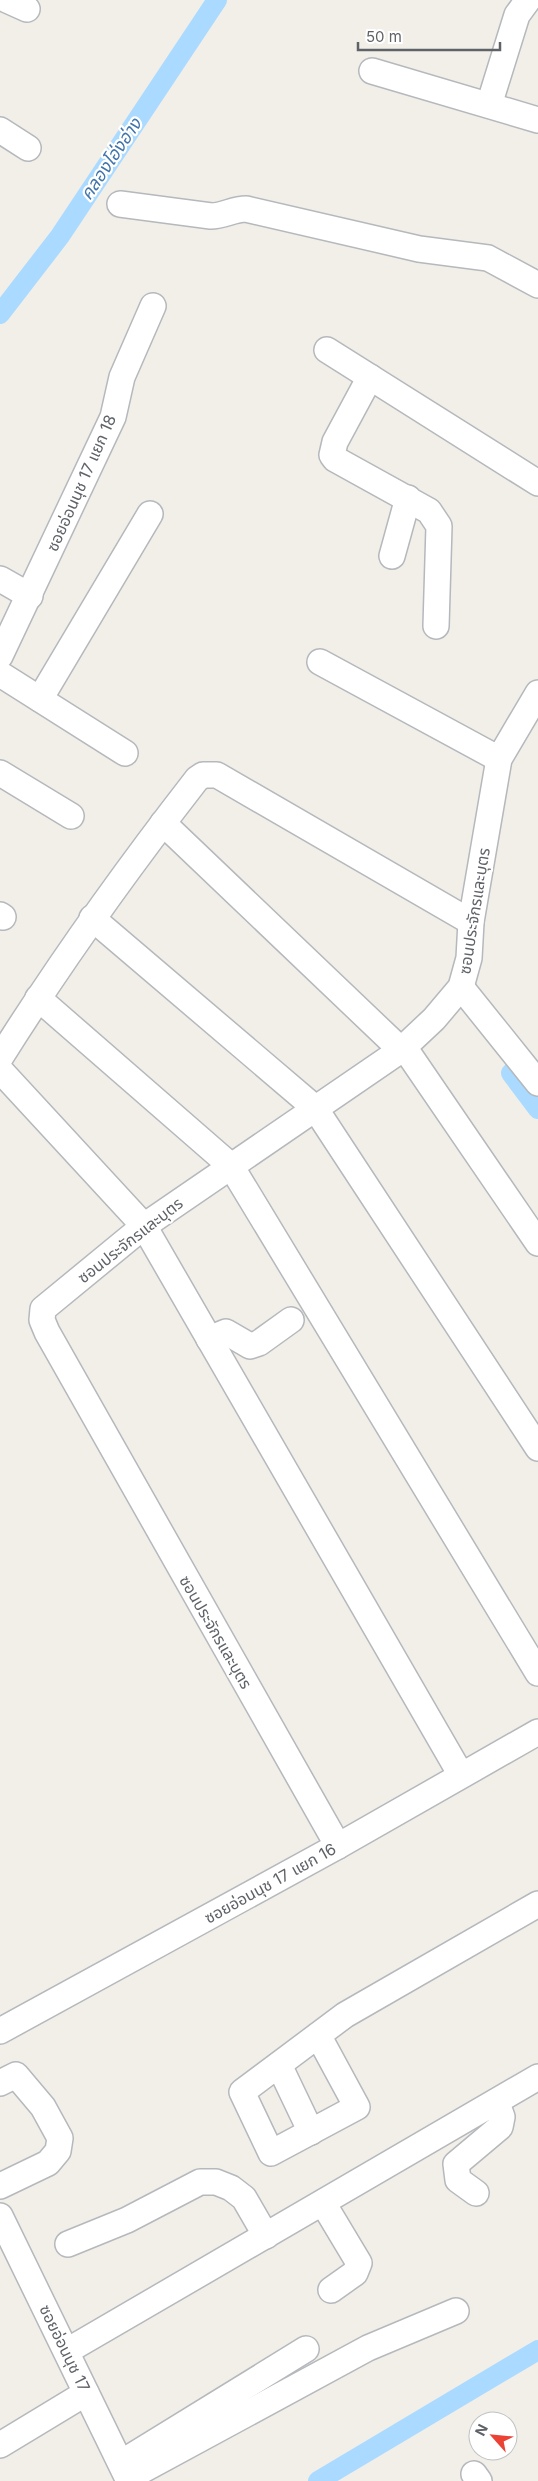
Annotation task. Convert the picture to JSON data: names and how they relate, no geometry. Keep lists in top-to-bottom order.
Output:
{
  "streets": {
    "street": [
      "ซอยอ่อนนุช 17 แยก 18",
      "ซอนประจักรและบุตร",
      "ซอยอ่อนนุช 17 แยก 16",
      "ซอยอ่อนนุช 17"
    ]
  },
  "crossings": [
    ["ซอนประจักรและบุตร", "ซอยอ่อนนุช 17 แยก 16"]
  ],
  "water": ["คลองโอ่งอ่าง"],
  "scale_bar": "50 m",
  "north": "top left"
}
